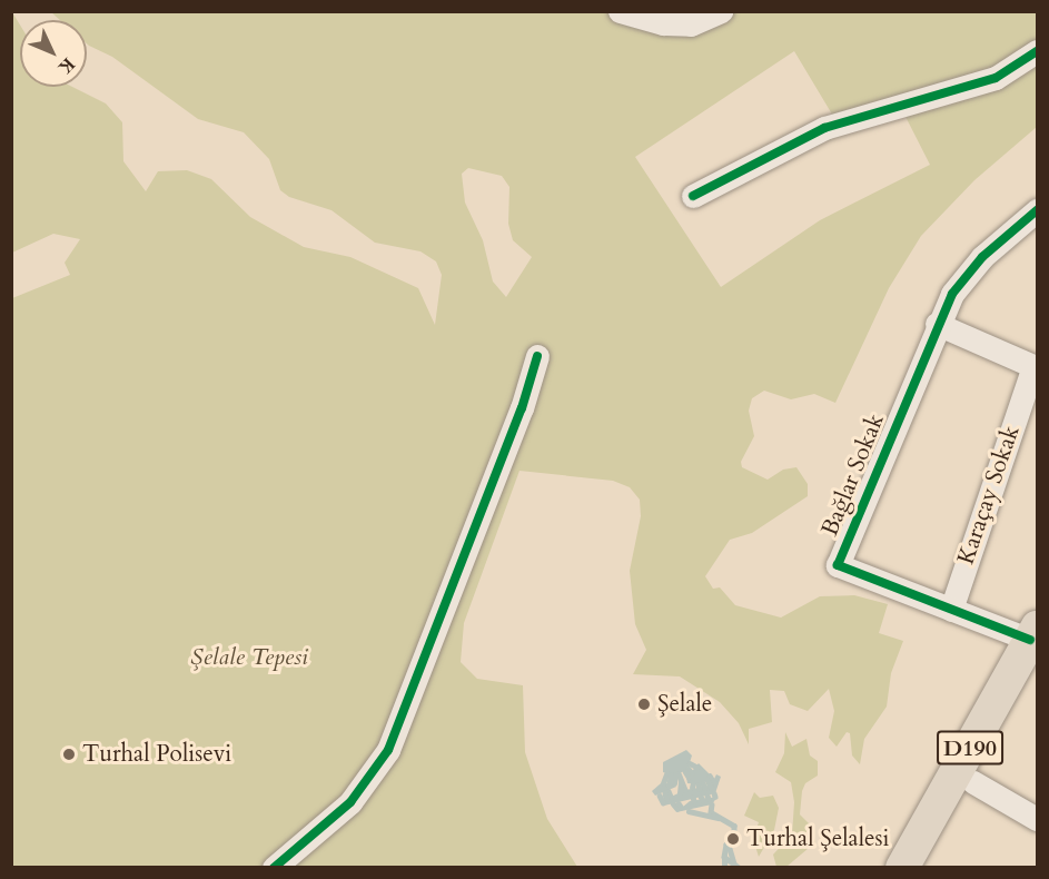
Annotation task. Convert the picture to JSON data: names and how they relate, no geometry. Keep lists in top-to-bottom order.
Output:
{
  "streets": {
    "highway": ["D190"],
    "street": ["Bağlar Sokak", "Karaçay Sokak"]
  },
  "crossings": [
    ["Bağlar Sokak", "Karaçay Sokak"],
    ["Bağlar Sokak", "D190"]
  ],
  "parks": ["Şelale Tepesi"],
  "places": ["Şelale", "Turhal Polisevi", "Turhal Şelalesi"],
  "north": "bottom right"
}
